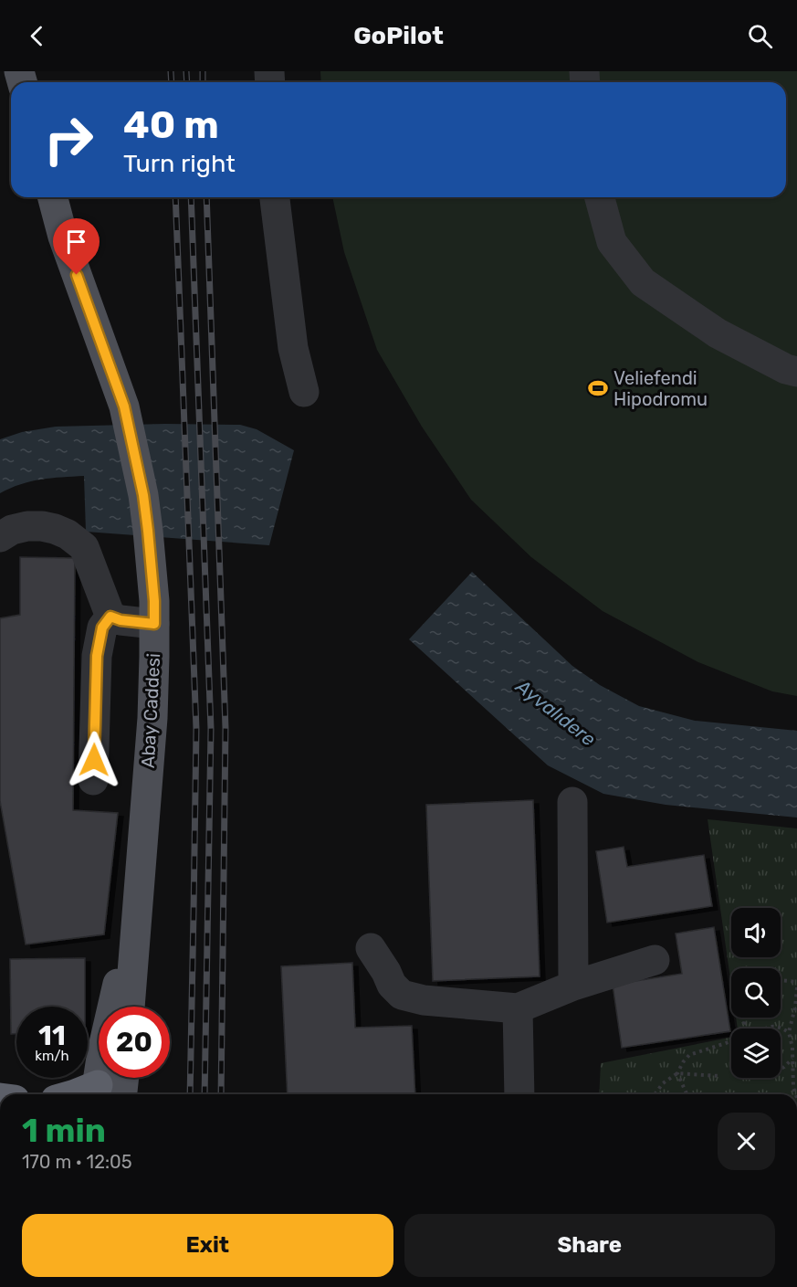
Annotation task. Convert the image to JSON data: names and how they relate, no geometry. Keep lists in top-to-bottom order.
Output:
{
  "streets": {
    "main road": ["Abay Caddesi"]
  },
  "water": ["Ayvalıdere"],
  "places": {
    "sports": ["Veliefendi Hipodromu"]
  },
  "page": {
    "header": "GoPilot",
    "turn": ["40 m", "Turn right"],
    "speed": "11 km/h",
    "limit": "20",
    "heading": ["1 min", "170 m · 12:05"],
    "buttons": ["Exit", "Share"]
  }
}
